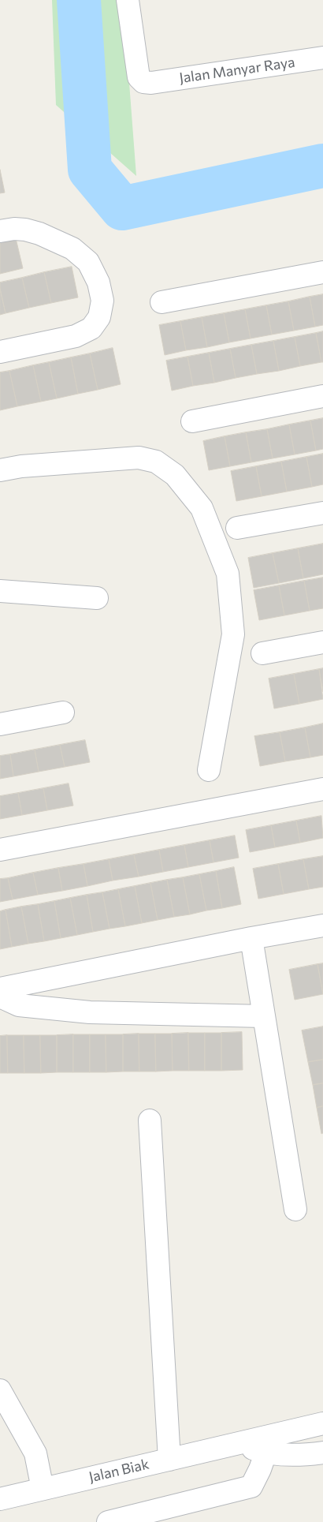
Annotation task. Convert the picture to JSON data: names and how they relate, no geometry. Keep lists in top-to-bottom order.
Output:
{
  "streets": {
    "street": ["Jalan Manyar Raya", "Jalan Biak"]
  }
}
